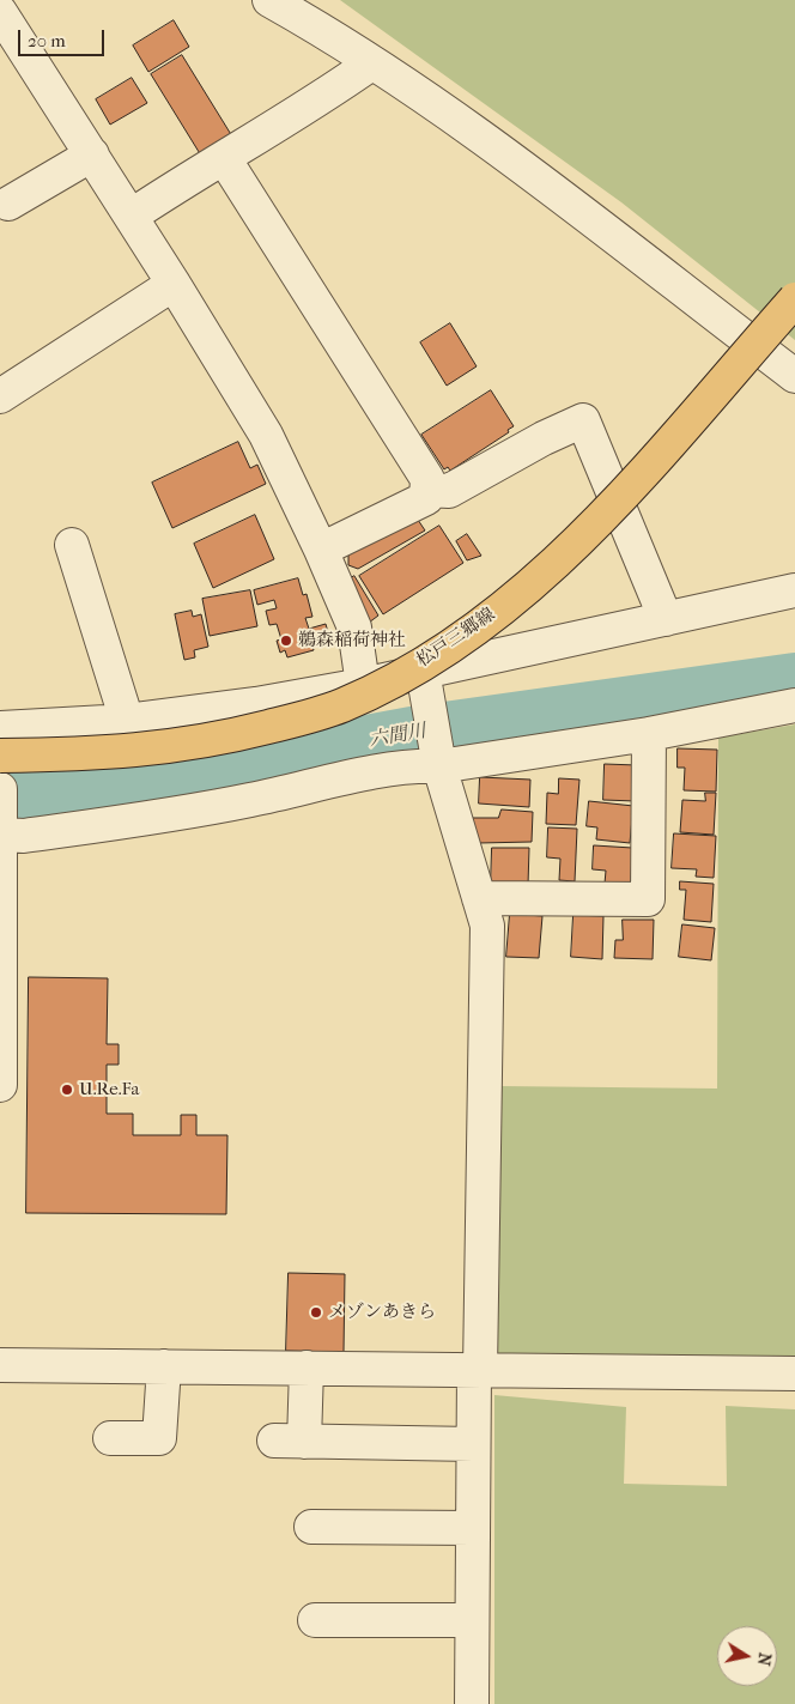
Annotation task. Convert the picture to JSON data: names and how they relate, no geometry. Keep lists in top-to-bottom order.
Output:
{
  "streets": {
    "main road": ["松戸三郷線"]
  },
  "water": ["六間川"],
  "places": ["鵜森稲荷神社", "U.Re.Fa", "メゾンあきら"],
  "scale_bar": "20 m",
  "north": "right"
}
